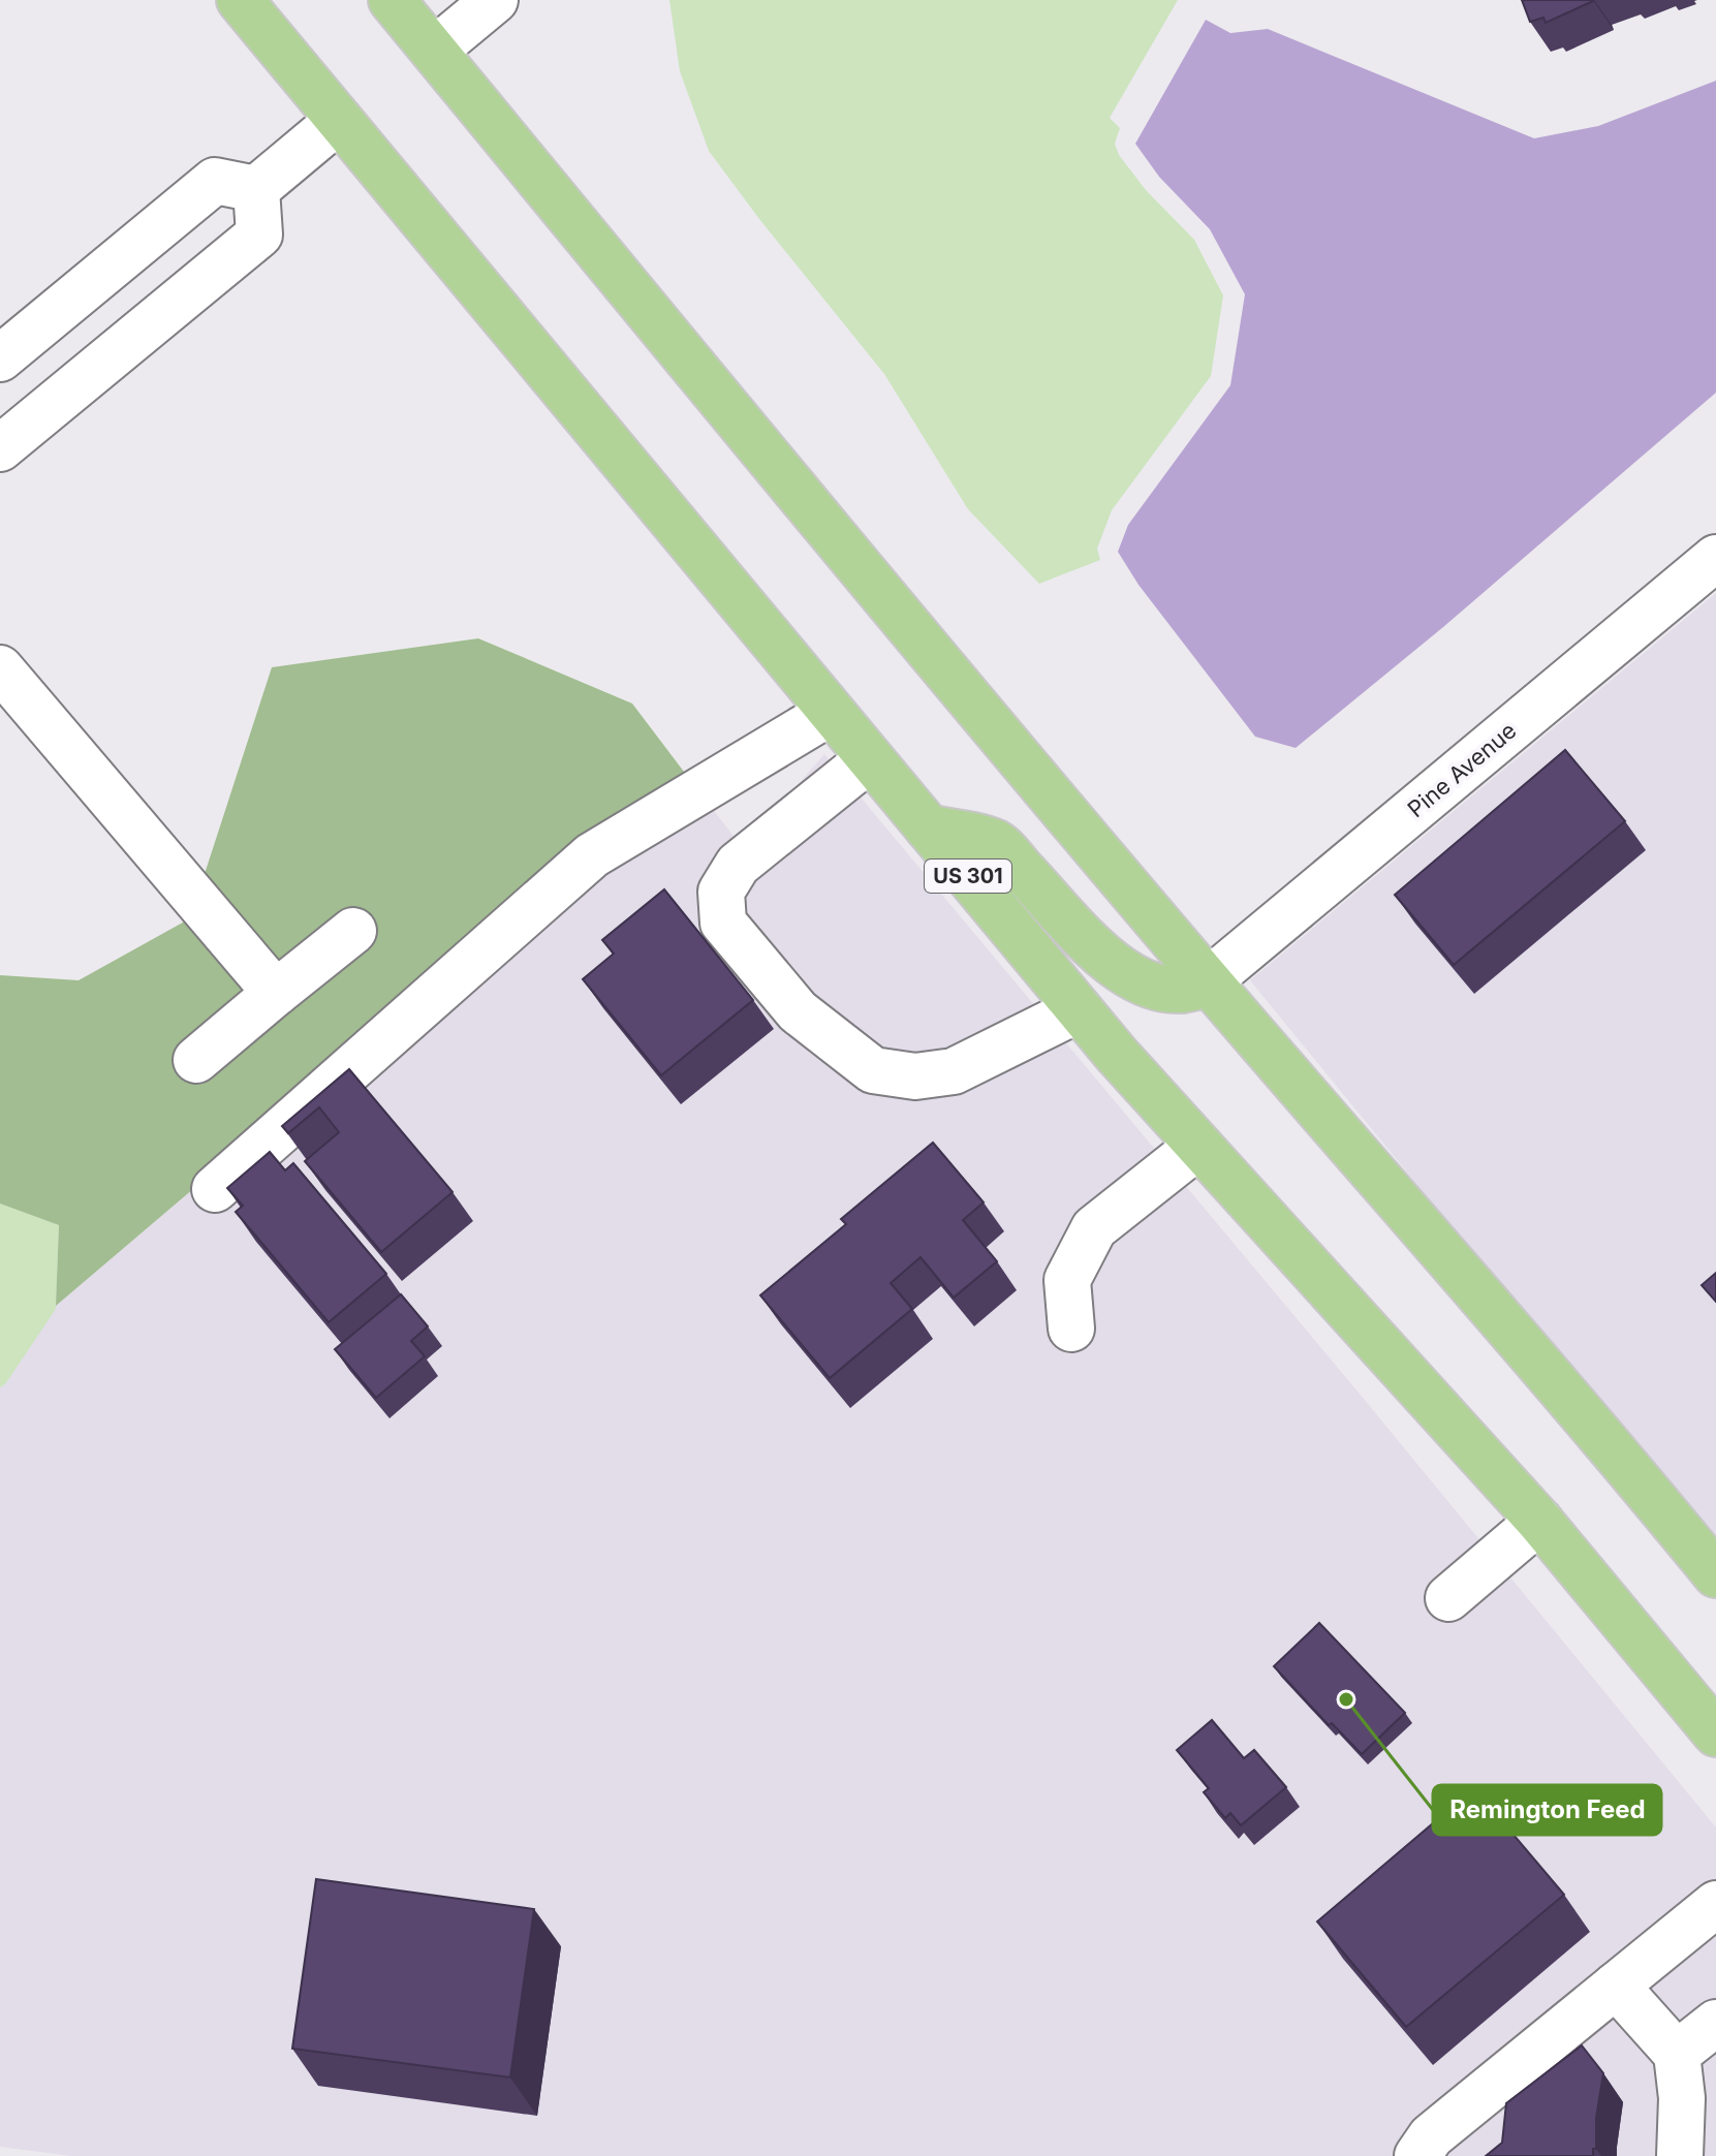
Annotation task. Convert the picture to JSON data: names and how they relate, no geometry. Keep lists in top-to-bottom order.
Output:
{
  "streets": {
    "main road": ["US 301"],
    "street": ["Pine Avenue"]
  },
  "places": ["Remington Feed"]
}
